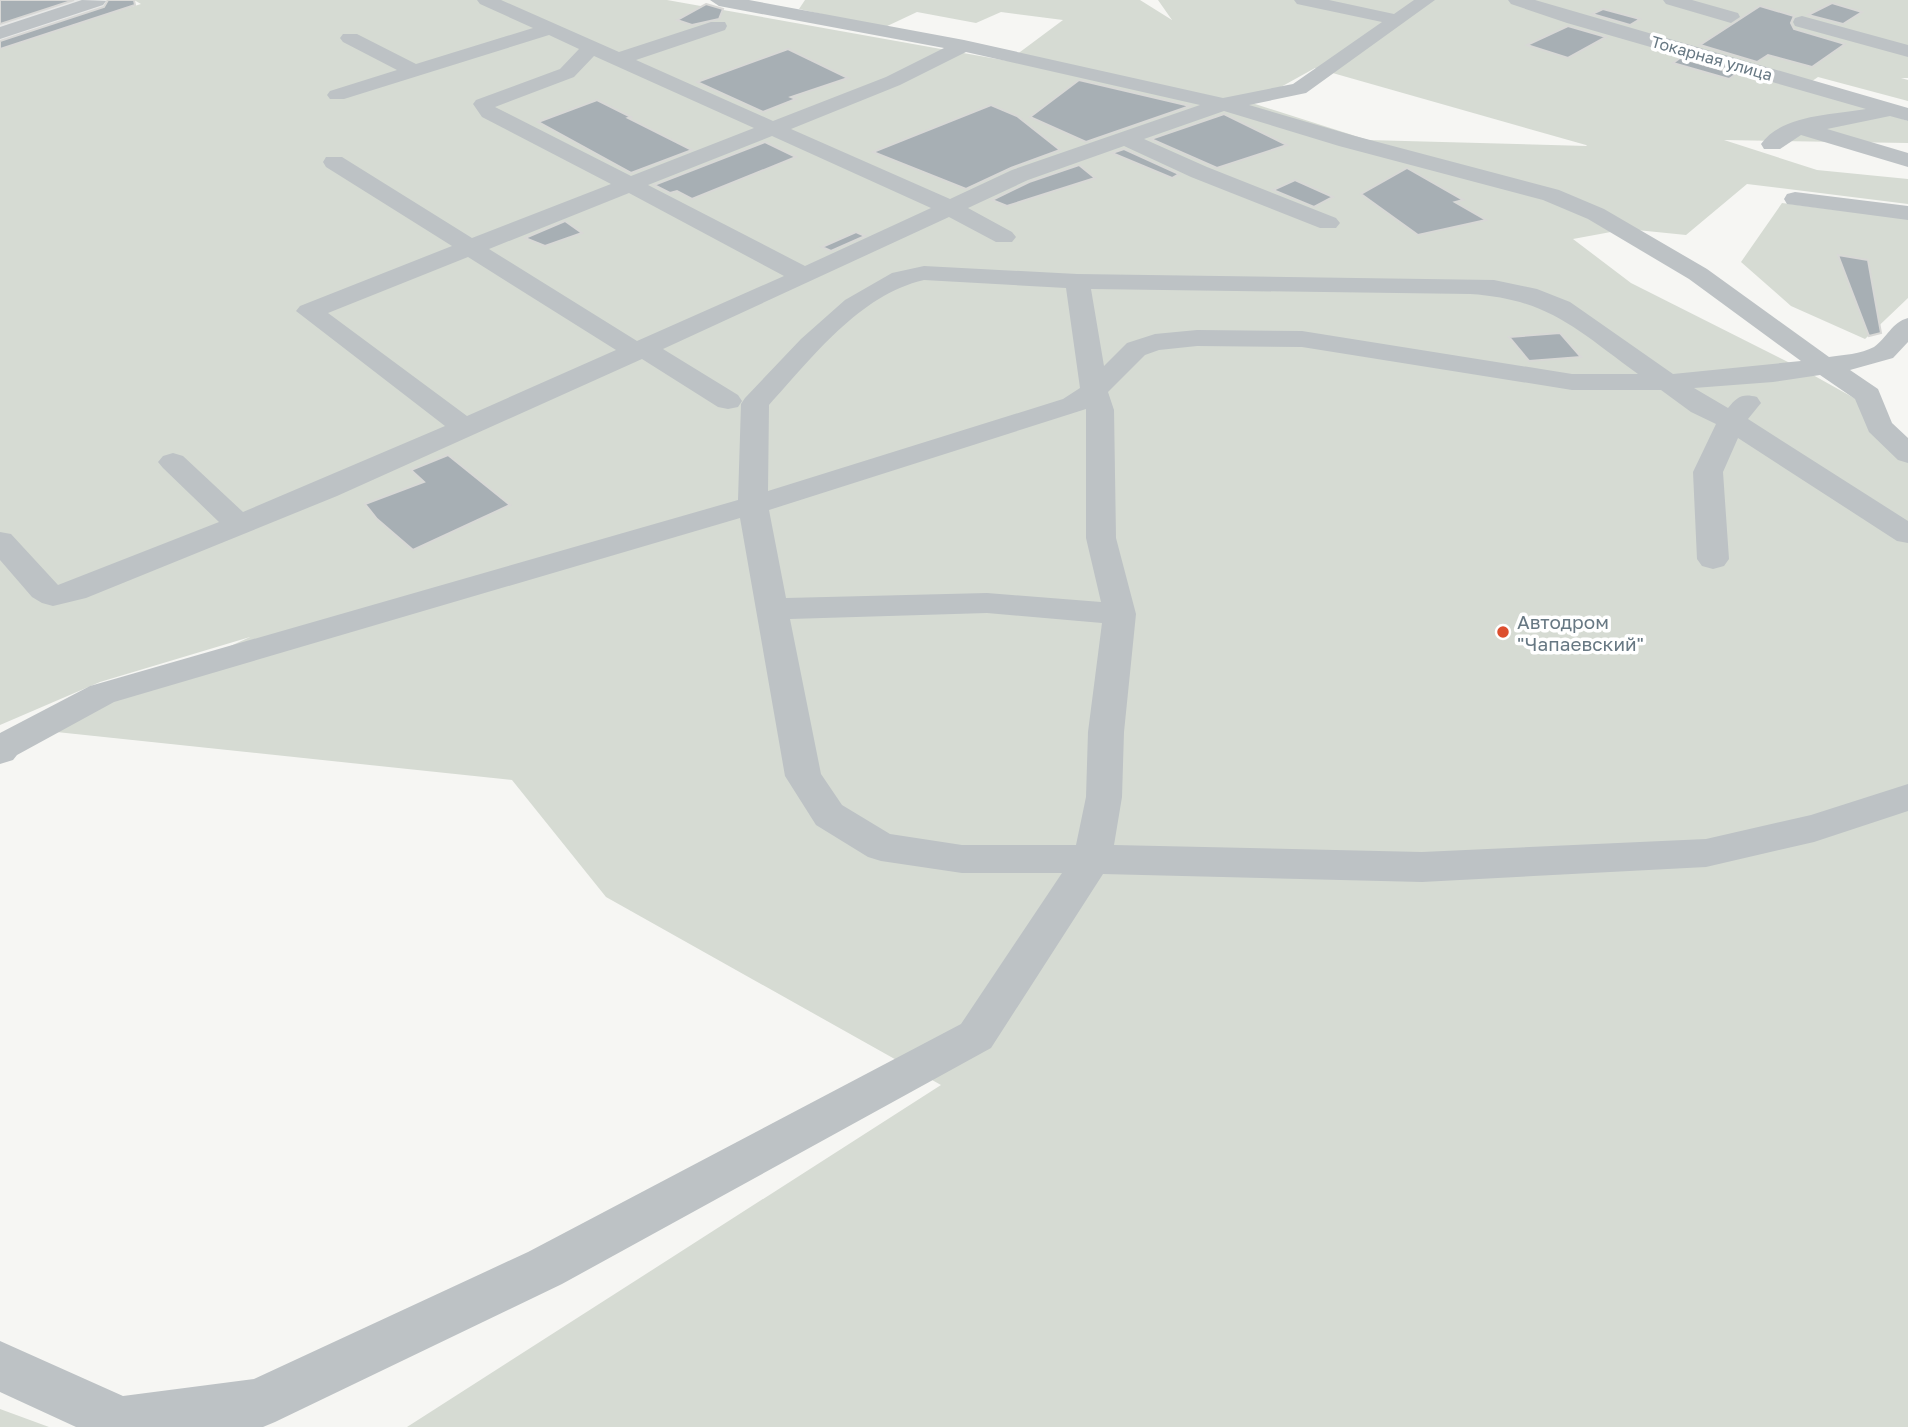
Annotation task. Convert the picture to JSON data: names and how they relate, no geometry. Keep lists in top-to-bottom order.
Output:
{
  "streets": {
    "street": ["Токарная улица"]
  },
  "places": ["Автодром \"Чапаевский\""]
}
